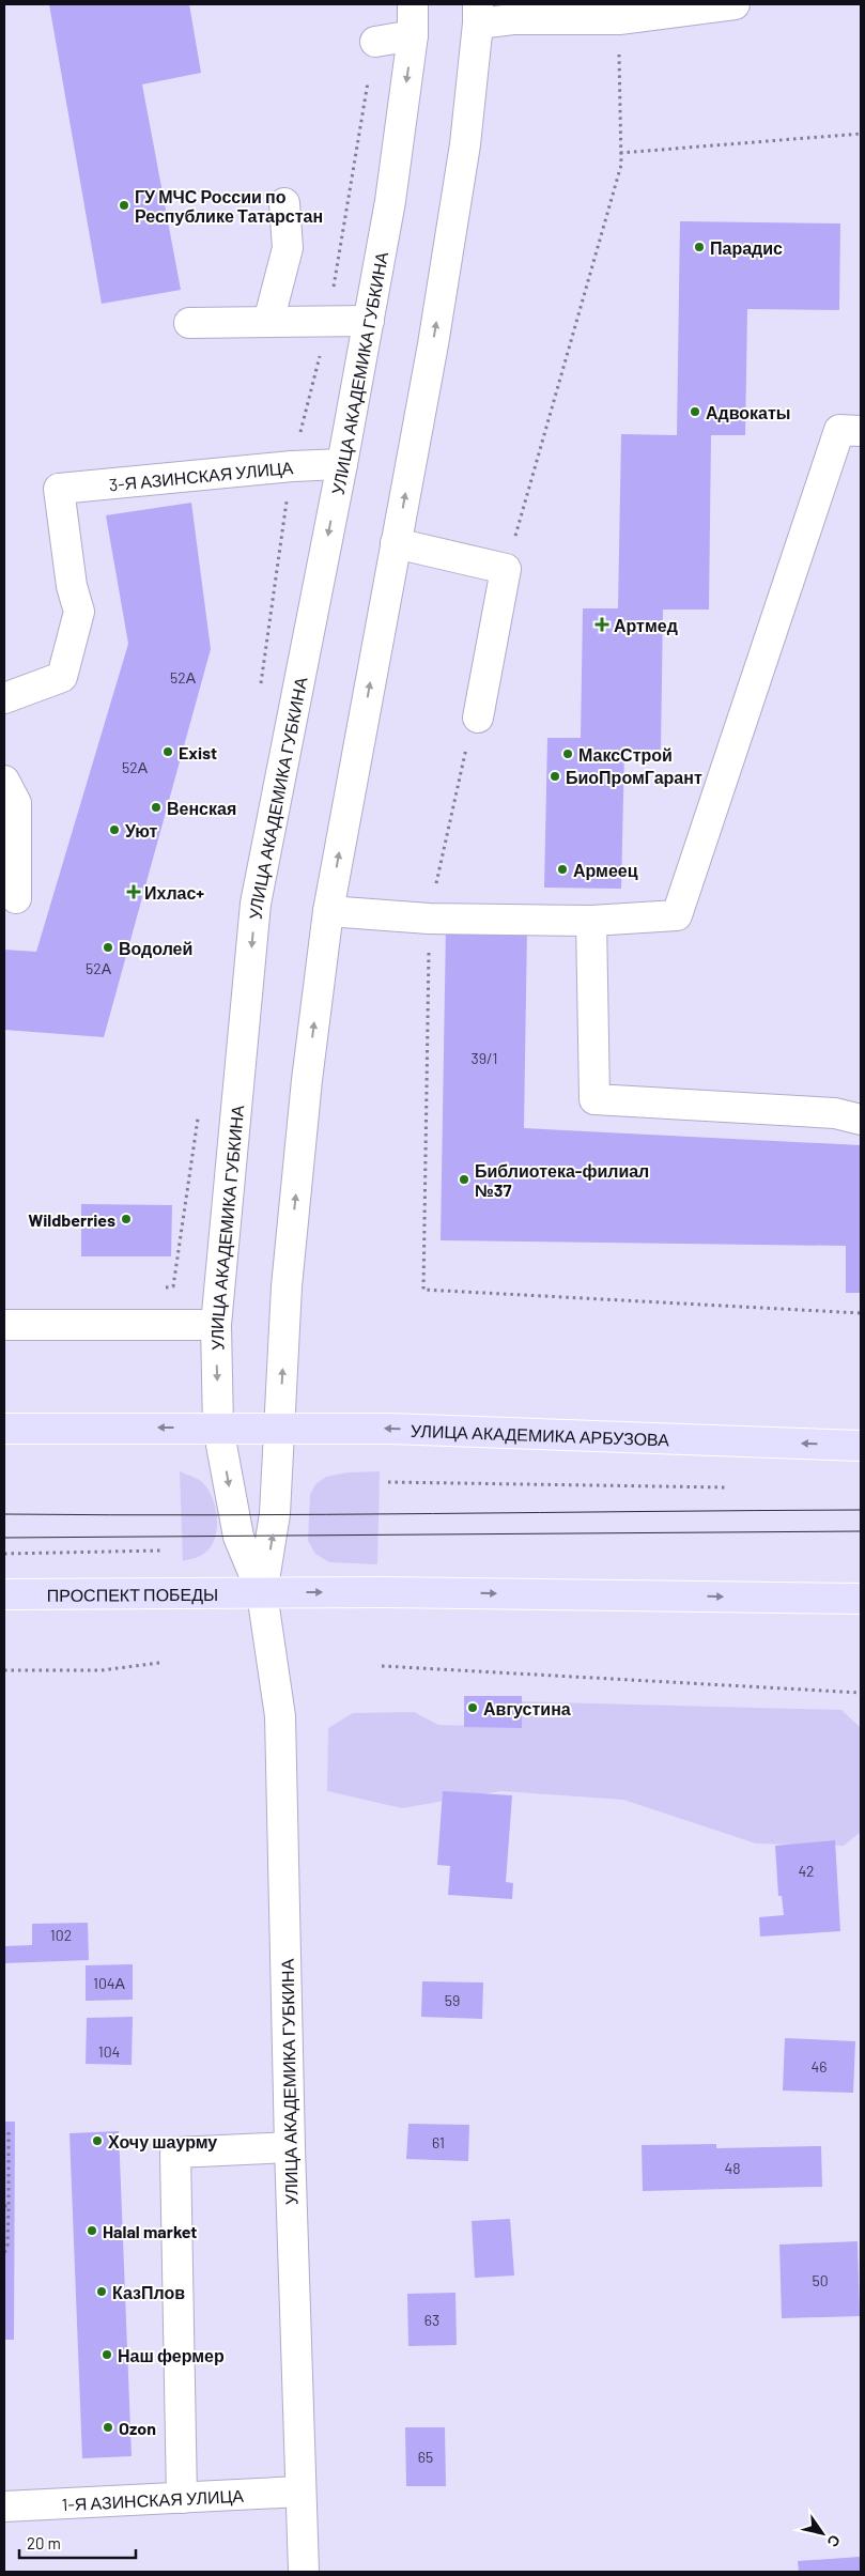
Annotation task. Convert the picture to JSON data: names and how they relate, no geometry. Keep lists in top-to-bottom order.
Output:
{
  "streets": {
    "main road": ["УЛИЦА АКАДЕМИКА АРБУЗОВА", "ПРОСПЕКТ ПОБЕДЫ"],
    "street": ["УЛИЦА АКАДЕМИКА ГУБКИНА", "3-Я АЗИНСКАЯ УЛИЦА", "1-Я АЗИНСКАЯ УЛИЦА"]
  },
  "crossings": [
    ["УЛИЦА АКАДЕМИКА ГУБКИНА", "3-Я АЗИНСКАЯ УЛИЦА"],
    ["УЛИЦА АКАДЕМИКА ГУБКИНА", "УЛИЦА АКАДЕМИКА АРБУЗОВА"],
    ["УЛИЦА АКАДЕМИКА ГУБКИНА", "ПРОСПЕКТ ПОБЕДЫ"],
    ["УЛИЦА АКАДЕМИКА ГУБКИНА", "1-Я АЗИНСКАЯ УЛИЦА"]
  ],
  "places": {
    "other": [
      "ГУ МЧС России по Республике Татарстан",
      "Парадис",
      "Адвокаты",
      "Exist",
      "МаксСтрой",
      "БиоПромГарант",
      "Венская",
      "Уют",
      "Армеец",
      "Водолей",
      "Библиотека-филиал №37",
      "Wildberries",
      "Августина",
      "Хочу шаурму",
      "Halal market",
      "КазПлов",
      "Наш фермер",
      "Ozon"
    ],
    "health": ["Артмед", "Ихлас+"]
  },
  "house_numbers": [
    "52А",
    "52А",
    "52А",
    "39/1",
    "42",
    "102",
    "104А",
    "59",
    "104",
    "46",
    "61",
    "48",
    "50",
    "63",
    "65"
  ],
  "scale_bar": "20 m",
  "north": "bottom right"
}
